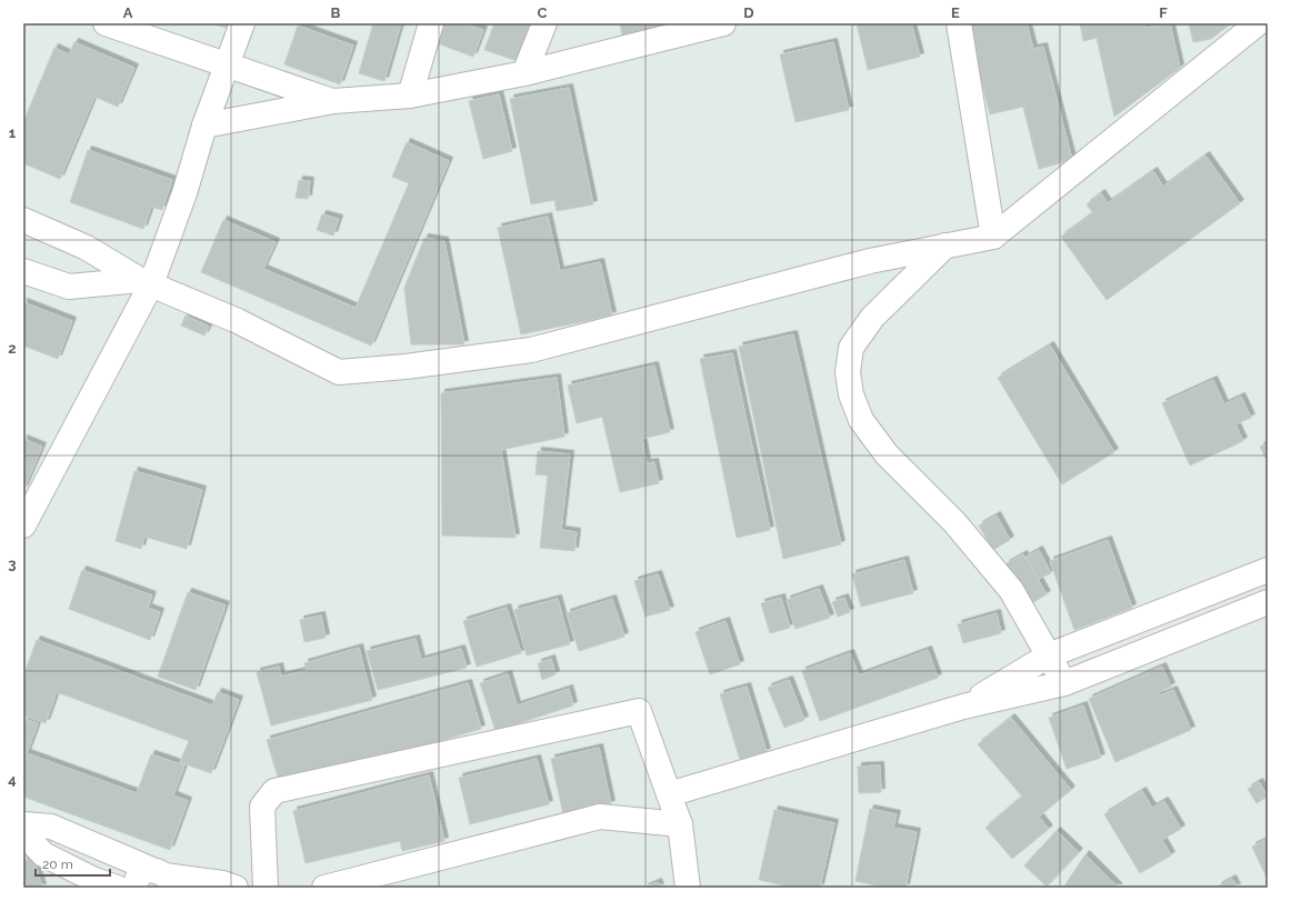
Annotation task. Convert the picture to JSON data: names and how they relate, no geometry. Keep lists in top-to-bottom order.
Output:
{
  "scale_bar": "20 m",
  "grid": {
    "columns": [
      "A",
      "B",
      "C",
      "D",
      "E",
      "F"
    ],
    "rows": [
      "1",
      "2",
      "3",
      "4"
    ]
  }
}
